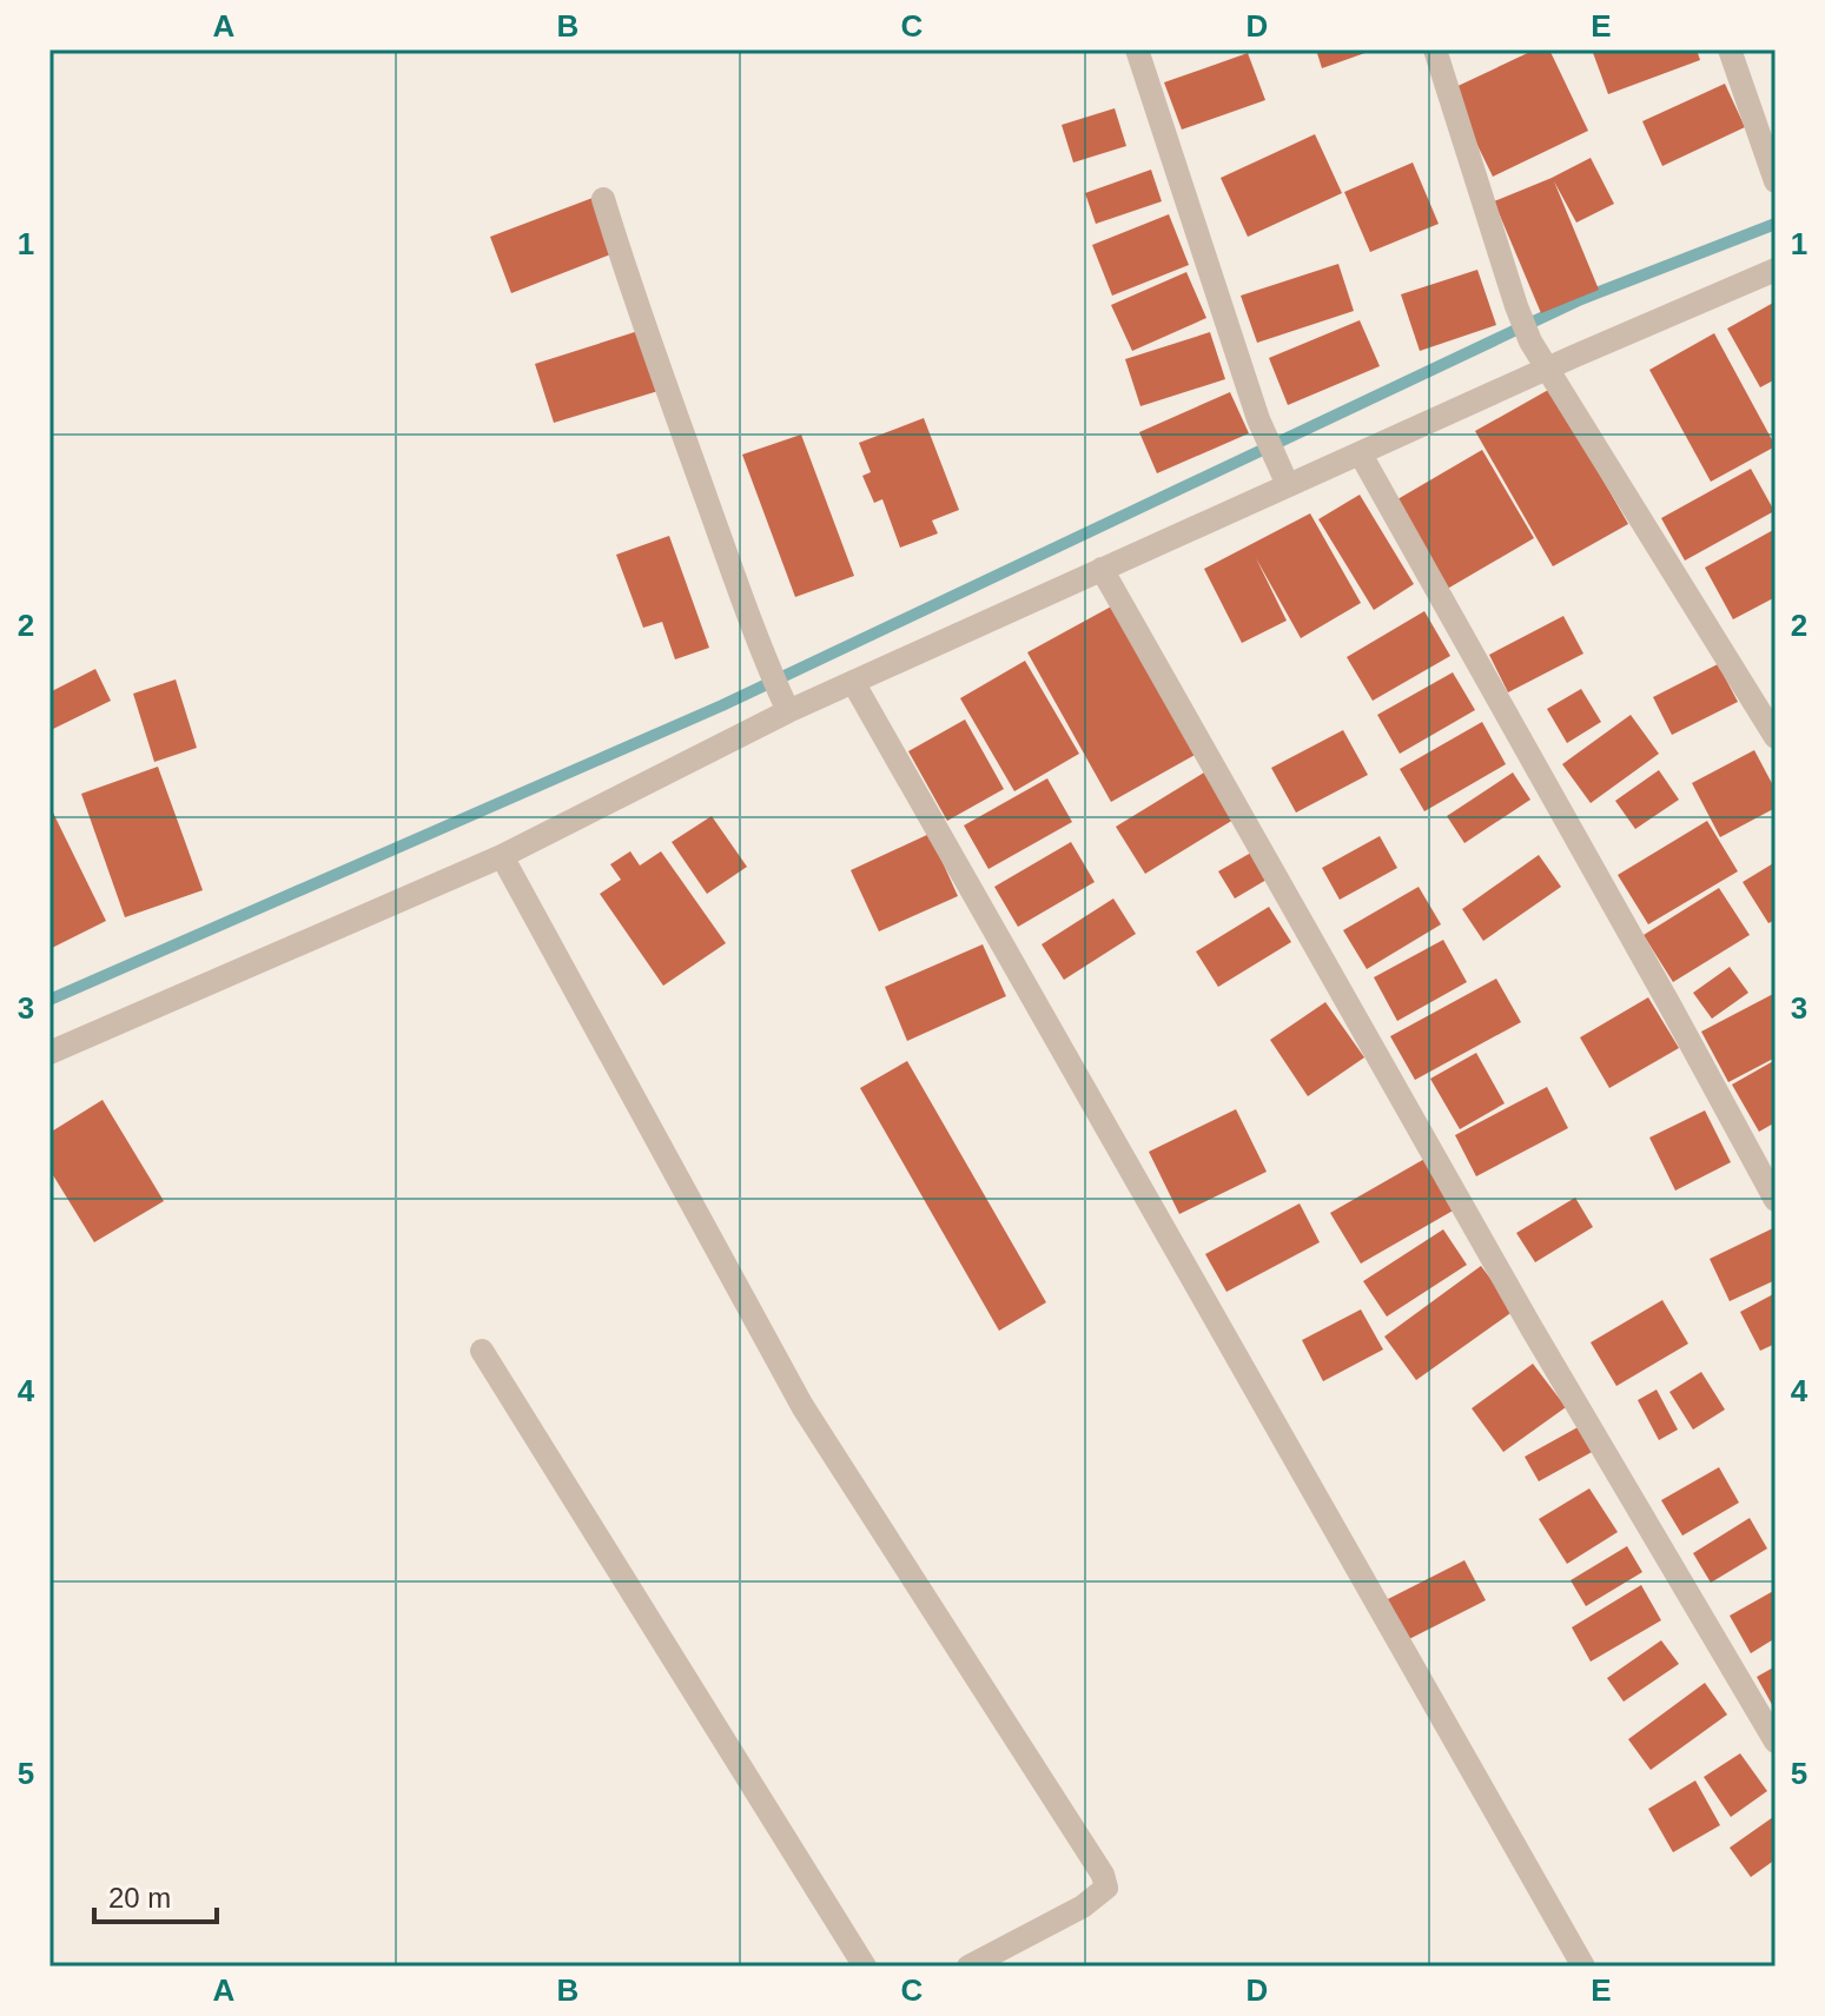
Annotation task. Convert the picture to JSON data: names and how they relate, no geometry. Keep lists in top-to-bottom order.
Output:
{
  "scale_bar": "20 m",
  "grid": {
    "columns": [
      "A",
      "B",
      "C",
      "D",
      "E"
    ],
    "rows": [
      "1",
      "2",
      "3",
      "4",
      "5"
    ]
  }
}
